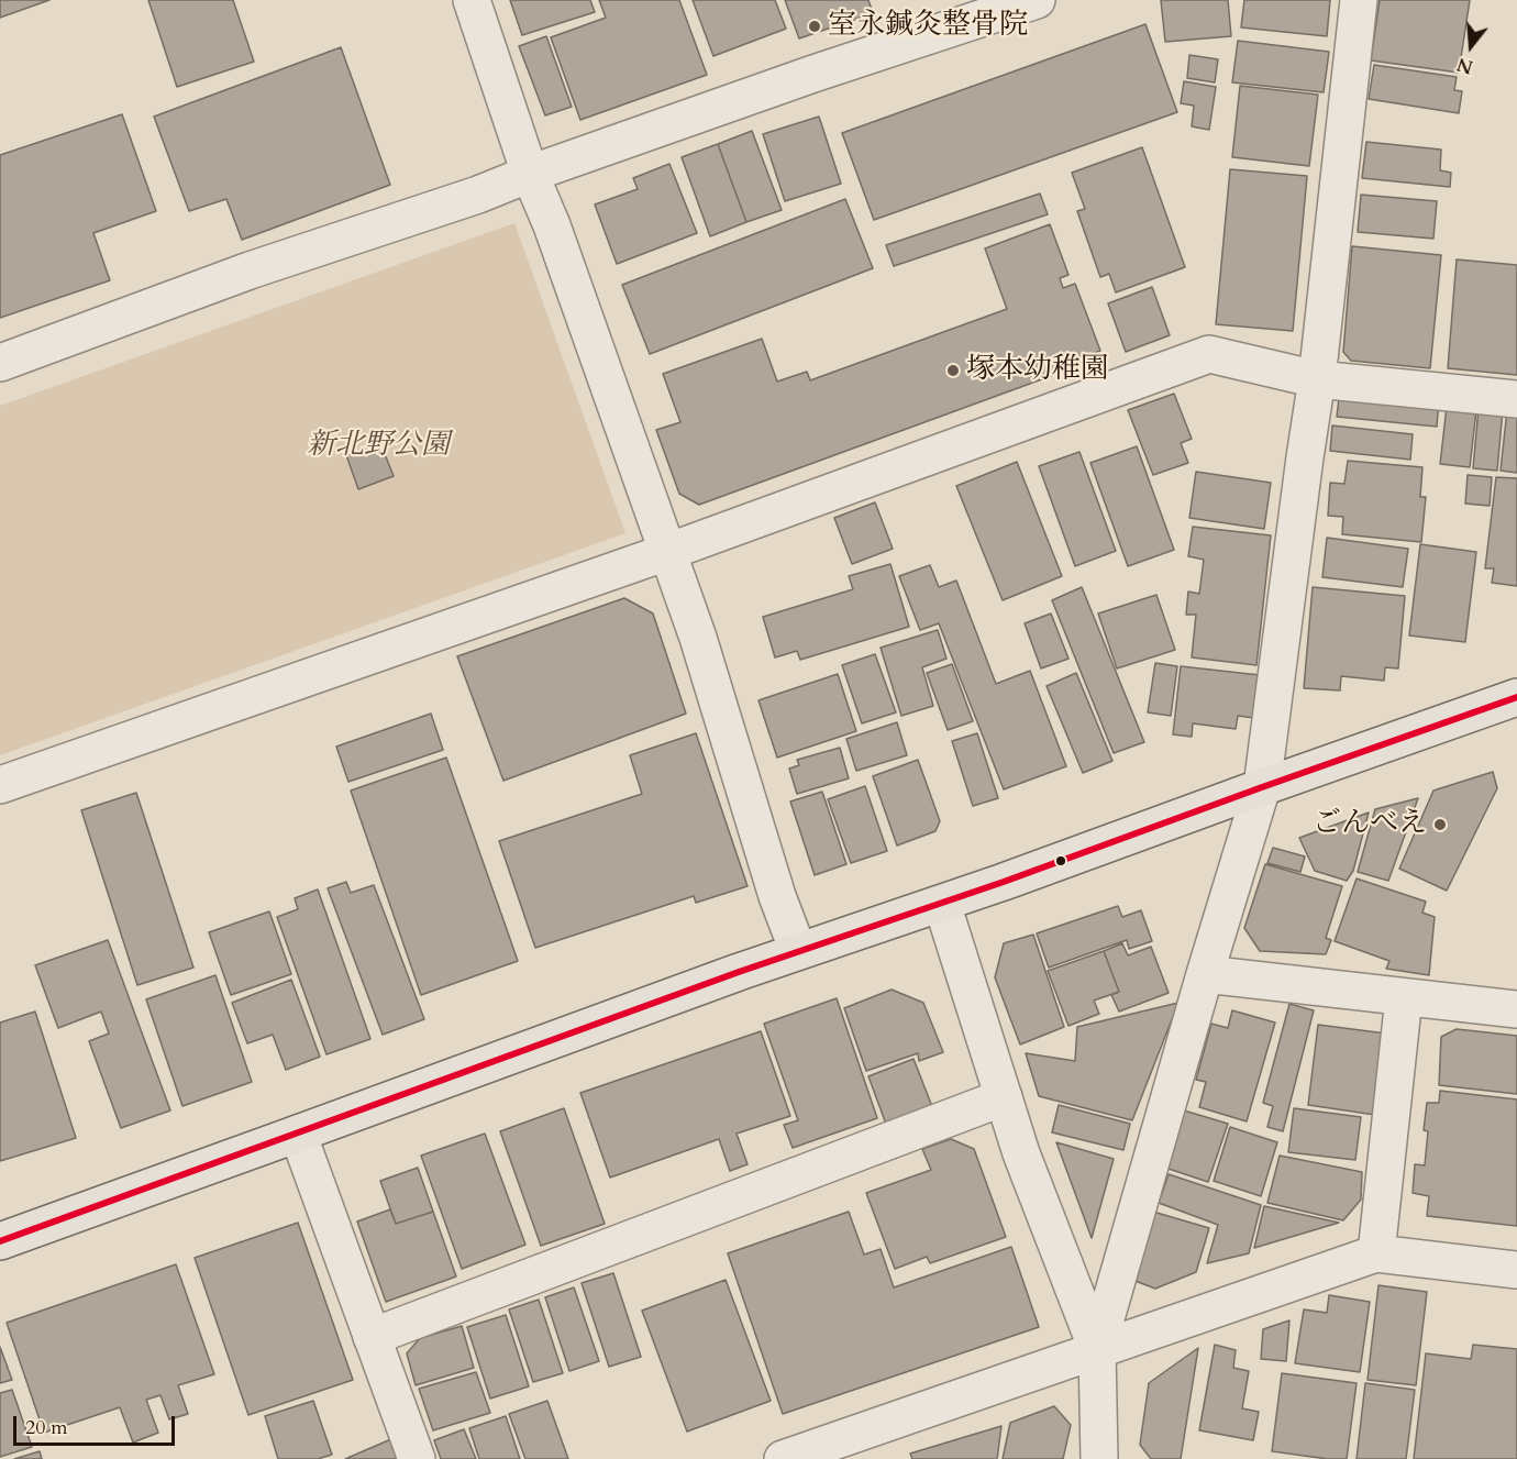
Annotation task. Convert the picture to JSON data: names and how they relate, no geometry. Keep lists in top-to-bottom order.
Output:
{
  "parks": ["新北野公園"],
  "places": ["室永鍼灸整骨院", "塚本幼稚園", "ごんべえ"],
  "scale_bar": "20 m",
  "north": "bottom"
}
